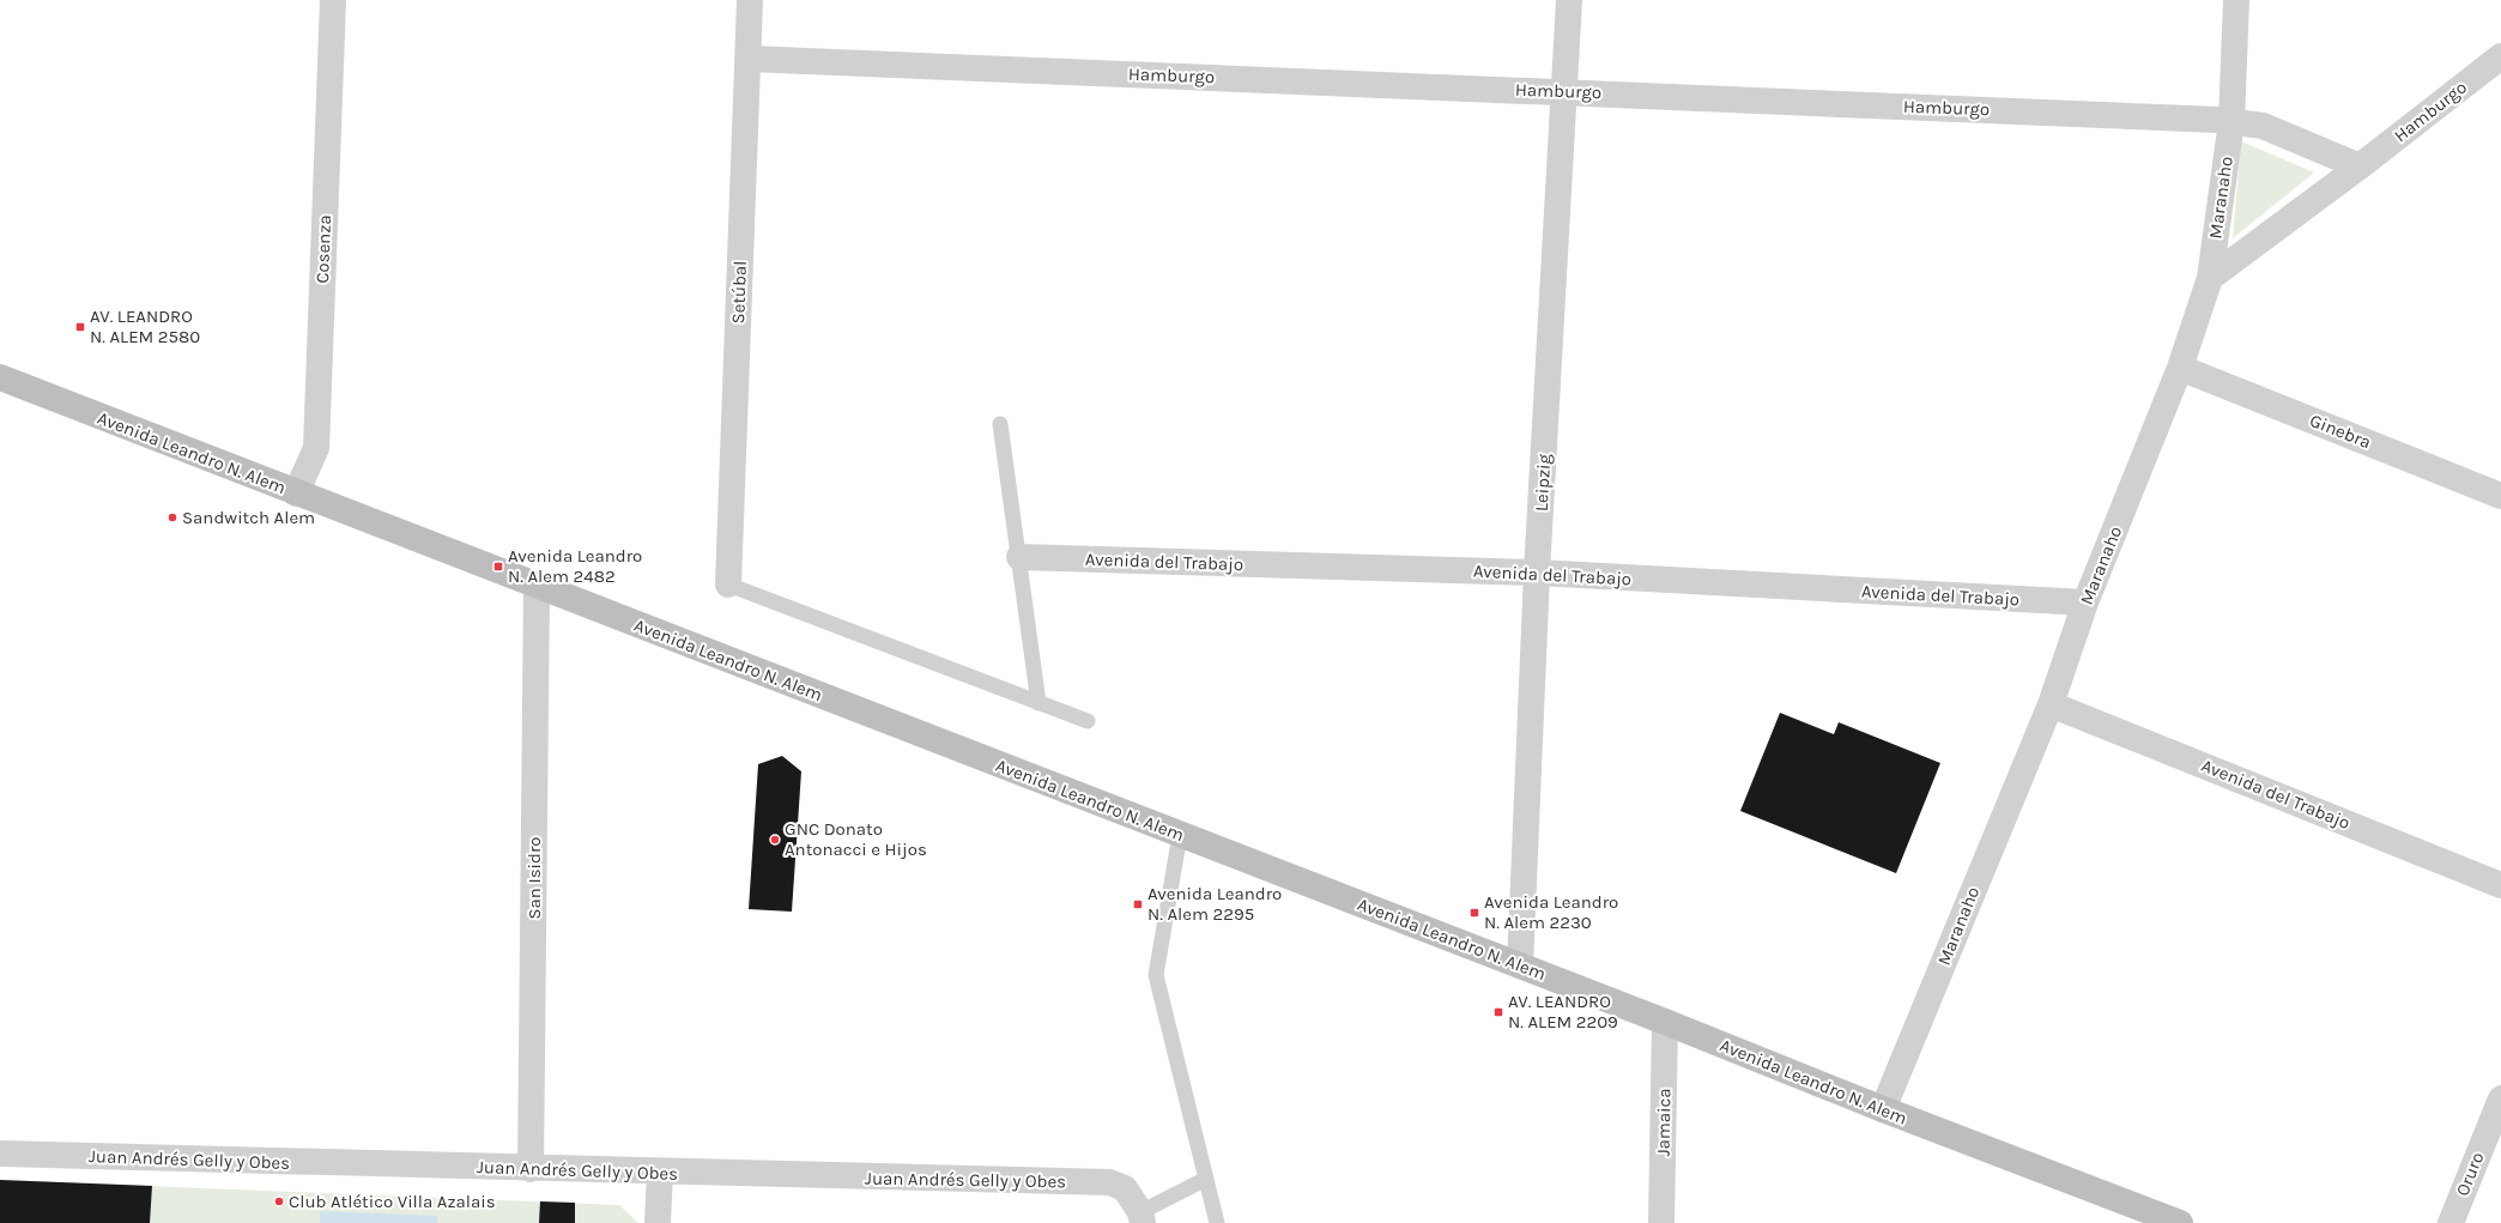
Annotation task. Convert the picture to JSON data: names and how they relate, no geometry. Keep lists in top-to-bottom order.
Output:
{
  "streets": {
    "main road": ["Avenida Leandro N. Alem"],
    "street": [
      "Hamburgo",
      "Maranaho",
      "Cosenza",
      "Setúbal",
      "Ginebra",
      "Leipzig",
      "Avenida del Trabajo",
      "San Isidro",
      "Jamaica",
      "Juan Andrés Gelly y Obes",
      "Oruro"
    ]
  },
  "crossings": [
    ["Hamburgo", "Maranaho"],
    ["Hamburgo", "Setúbal"],
    ["Hamburgo", "Leipzig"],
    ["Maranaho", "Ginebra"],
    ["Maranaho", "Avenida Leandro N. Alem"],
    ["Maranaho", "Avenida del Trabajo"],
    ["Cosenza", "Avenida Leandro N. Alem"],
    ["Avenida Leandro N. Alem", "Leipzig"],
    ["Avenida Leandro N. Alem", "San Isidro"],
    ["Avenida Leandro N. Alem", "Jamaica"],
    ["Leipzig", "Avenida del Trabajo"],
    ["San Isidro", "Juan Andrés Gelly y Obes"]
  ],
  "places": {
    "transit": [
      "AV. LEANDRO N. ALEM 2580",
      "Avenida Leandro N. Alem 2482",
      "Avenida Leandro N. Alem 2295",
      "Avenida Leandro N. Alem 2230",
      "AV. LEANDRO N. ALEM 2209"
    ],
    "other": ["Sandwitch Alem", "GNC Donato Antonacci e Hijos", "Club Atlético Villa Azalais"]
  }
}
